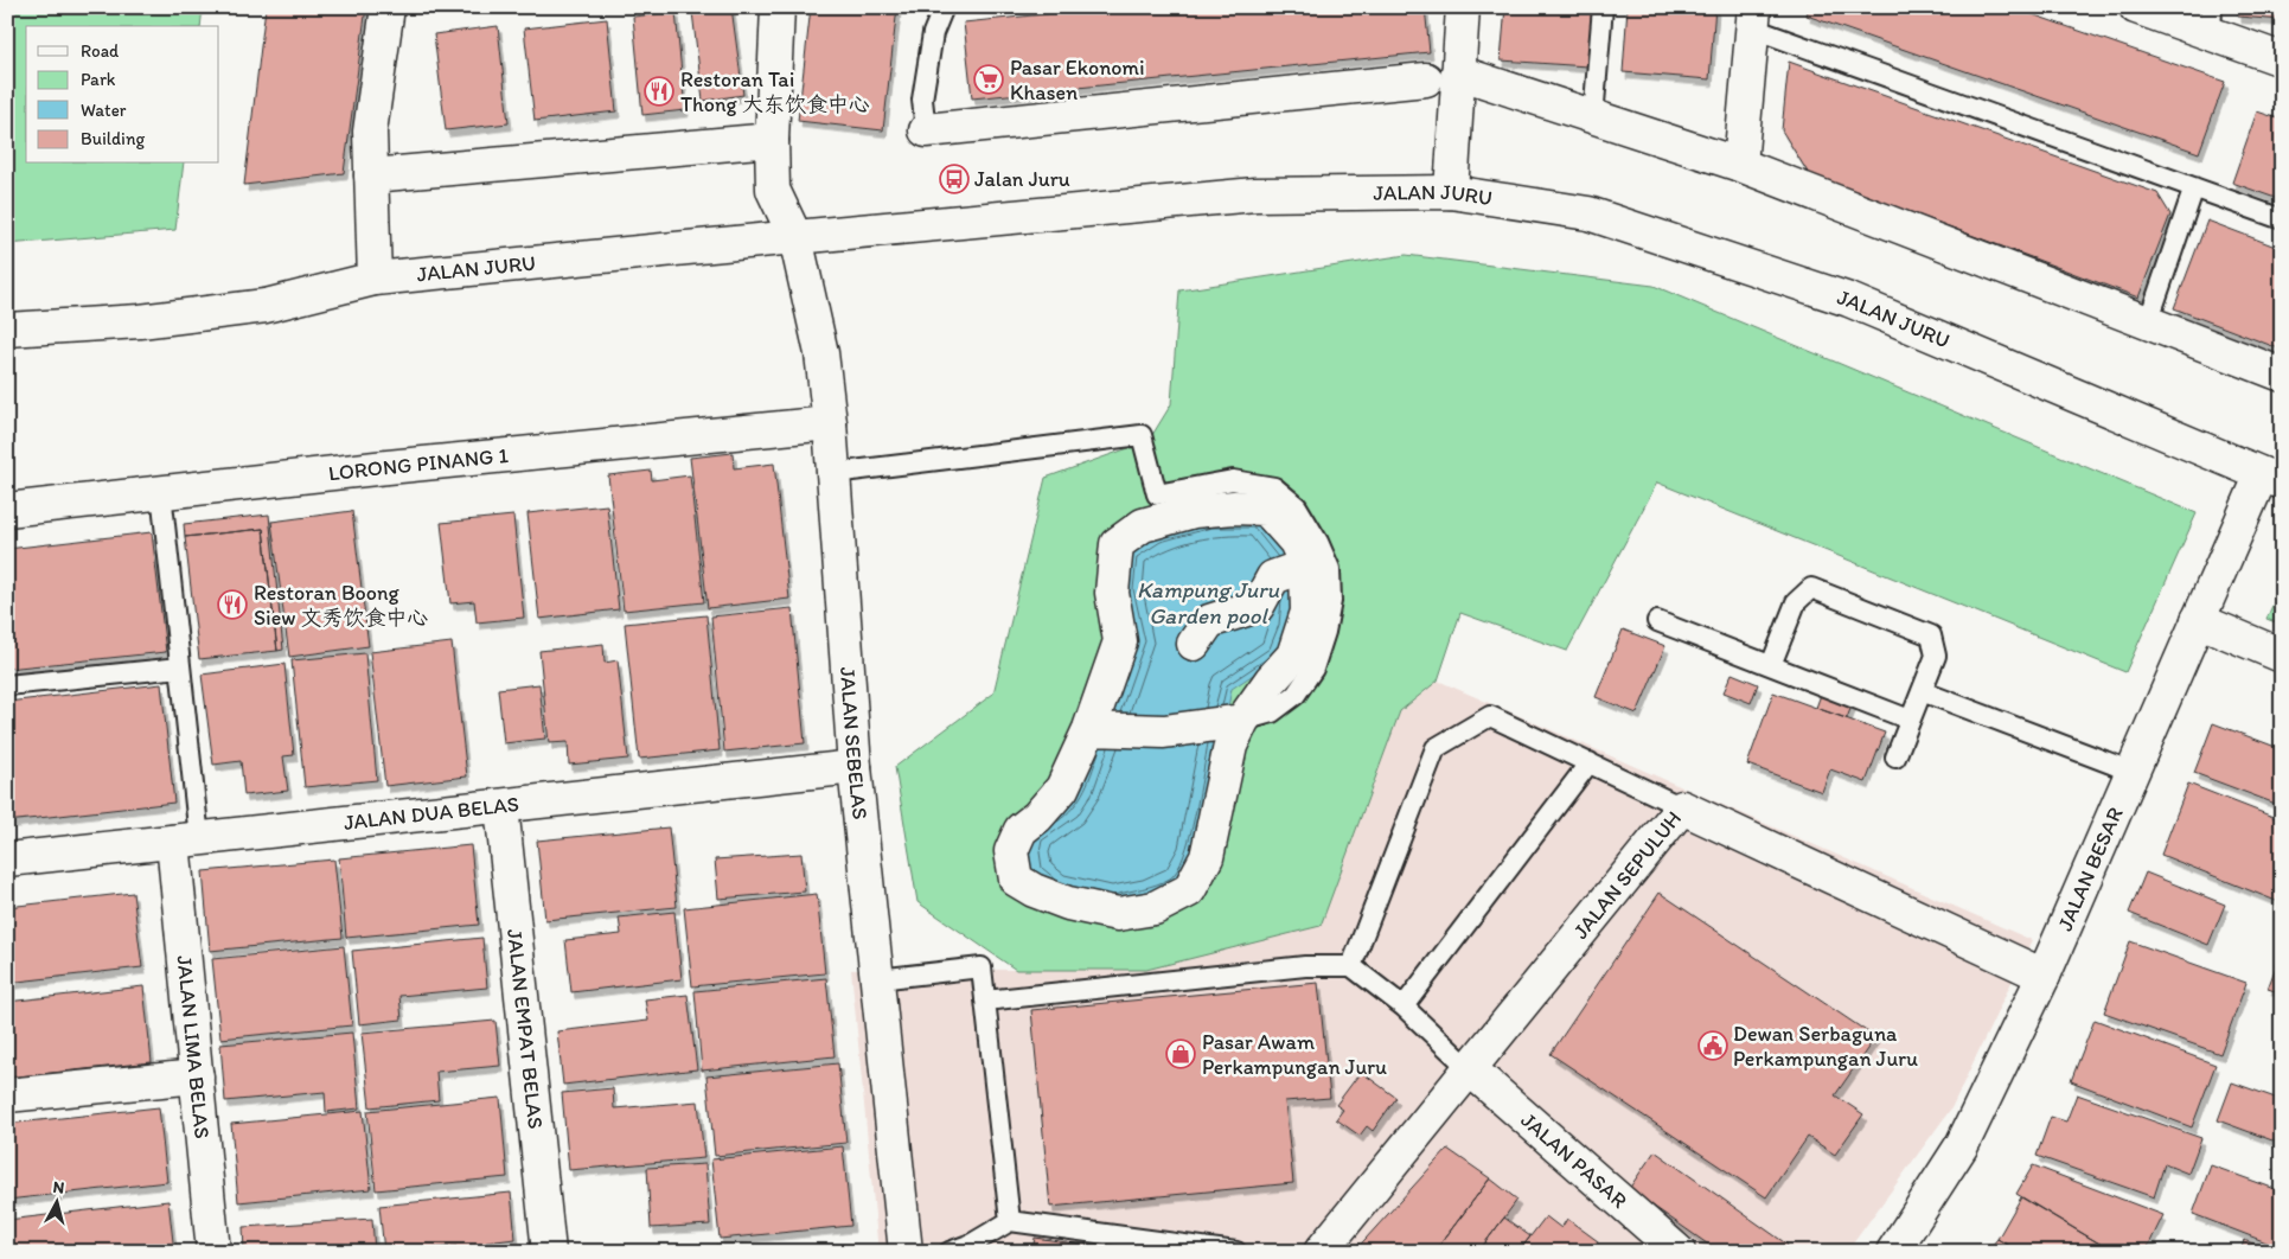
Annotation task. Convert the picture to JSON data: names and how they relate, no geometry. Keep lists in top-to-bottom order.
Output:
{
  "streets": {
    "street": [
      "JALAN JURU",
      "LORONG PINANG 1",
      "JALAN SEBELAS",
      "JALAN DUA BELAS",
      "JALAN BESAR",
      "JALAN SEPULUH",
      "JALAN EMPAT BELAS",
      "JALAN LIMA BELAS",
      "JALAN PASAR"
    ]
  },
  "crossings": [
    ["JALAN JURU", "JALAN SEBELAS"],
    ["JALAN JURU", "JALAN BESAR"],
    ["LORONG PINANG 1", "JALAN SEBELAS"],
    ["JALAN SEBELAS", "JALAN DUA BELAS"],
    ["JALAN DUA BELAS", "JALAN EMPAT BELAS"],
    ["JALAN DUA BELAS", "JALAN LIMA BELAS"],
    ["JALAN BESAR", "JALAN SEPULUH"],
    ["JALAN SEPULUH", "JALAN PASAR"]
  ],
  "water": ["Kampung Juru Garden pool"],
  "places": {
    "supermarket": ["Pasar Ekonomi Khasen"],
    "restaurant": ["Restoran Tai Thong 大东饮食中心", "Restoran Boong Siew 文秀饮食中心"],
    "bus stop": ["Jalan Juru"],
    "public building": ["Dewan Serbaguna Perkampungan Juru"],
    "shop": ["Pasar Awam Perkampungan Juru"]
  },
  "legend": [
    "Road",
    "Park",
    "Water",
    "Building"
  ],
  "north": "top"
}
